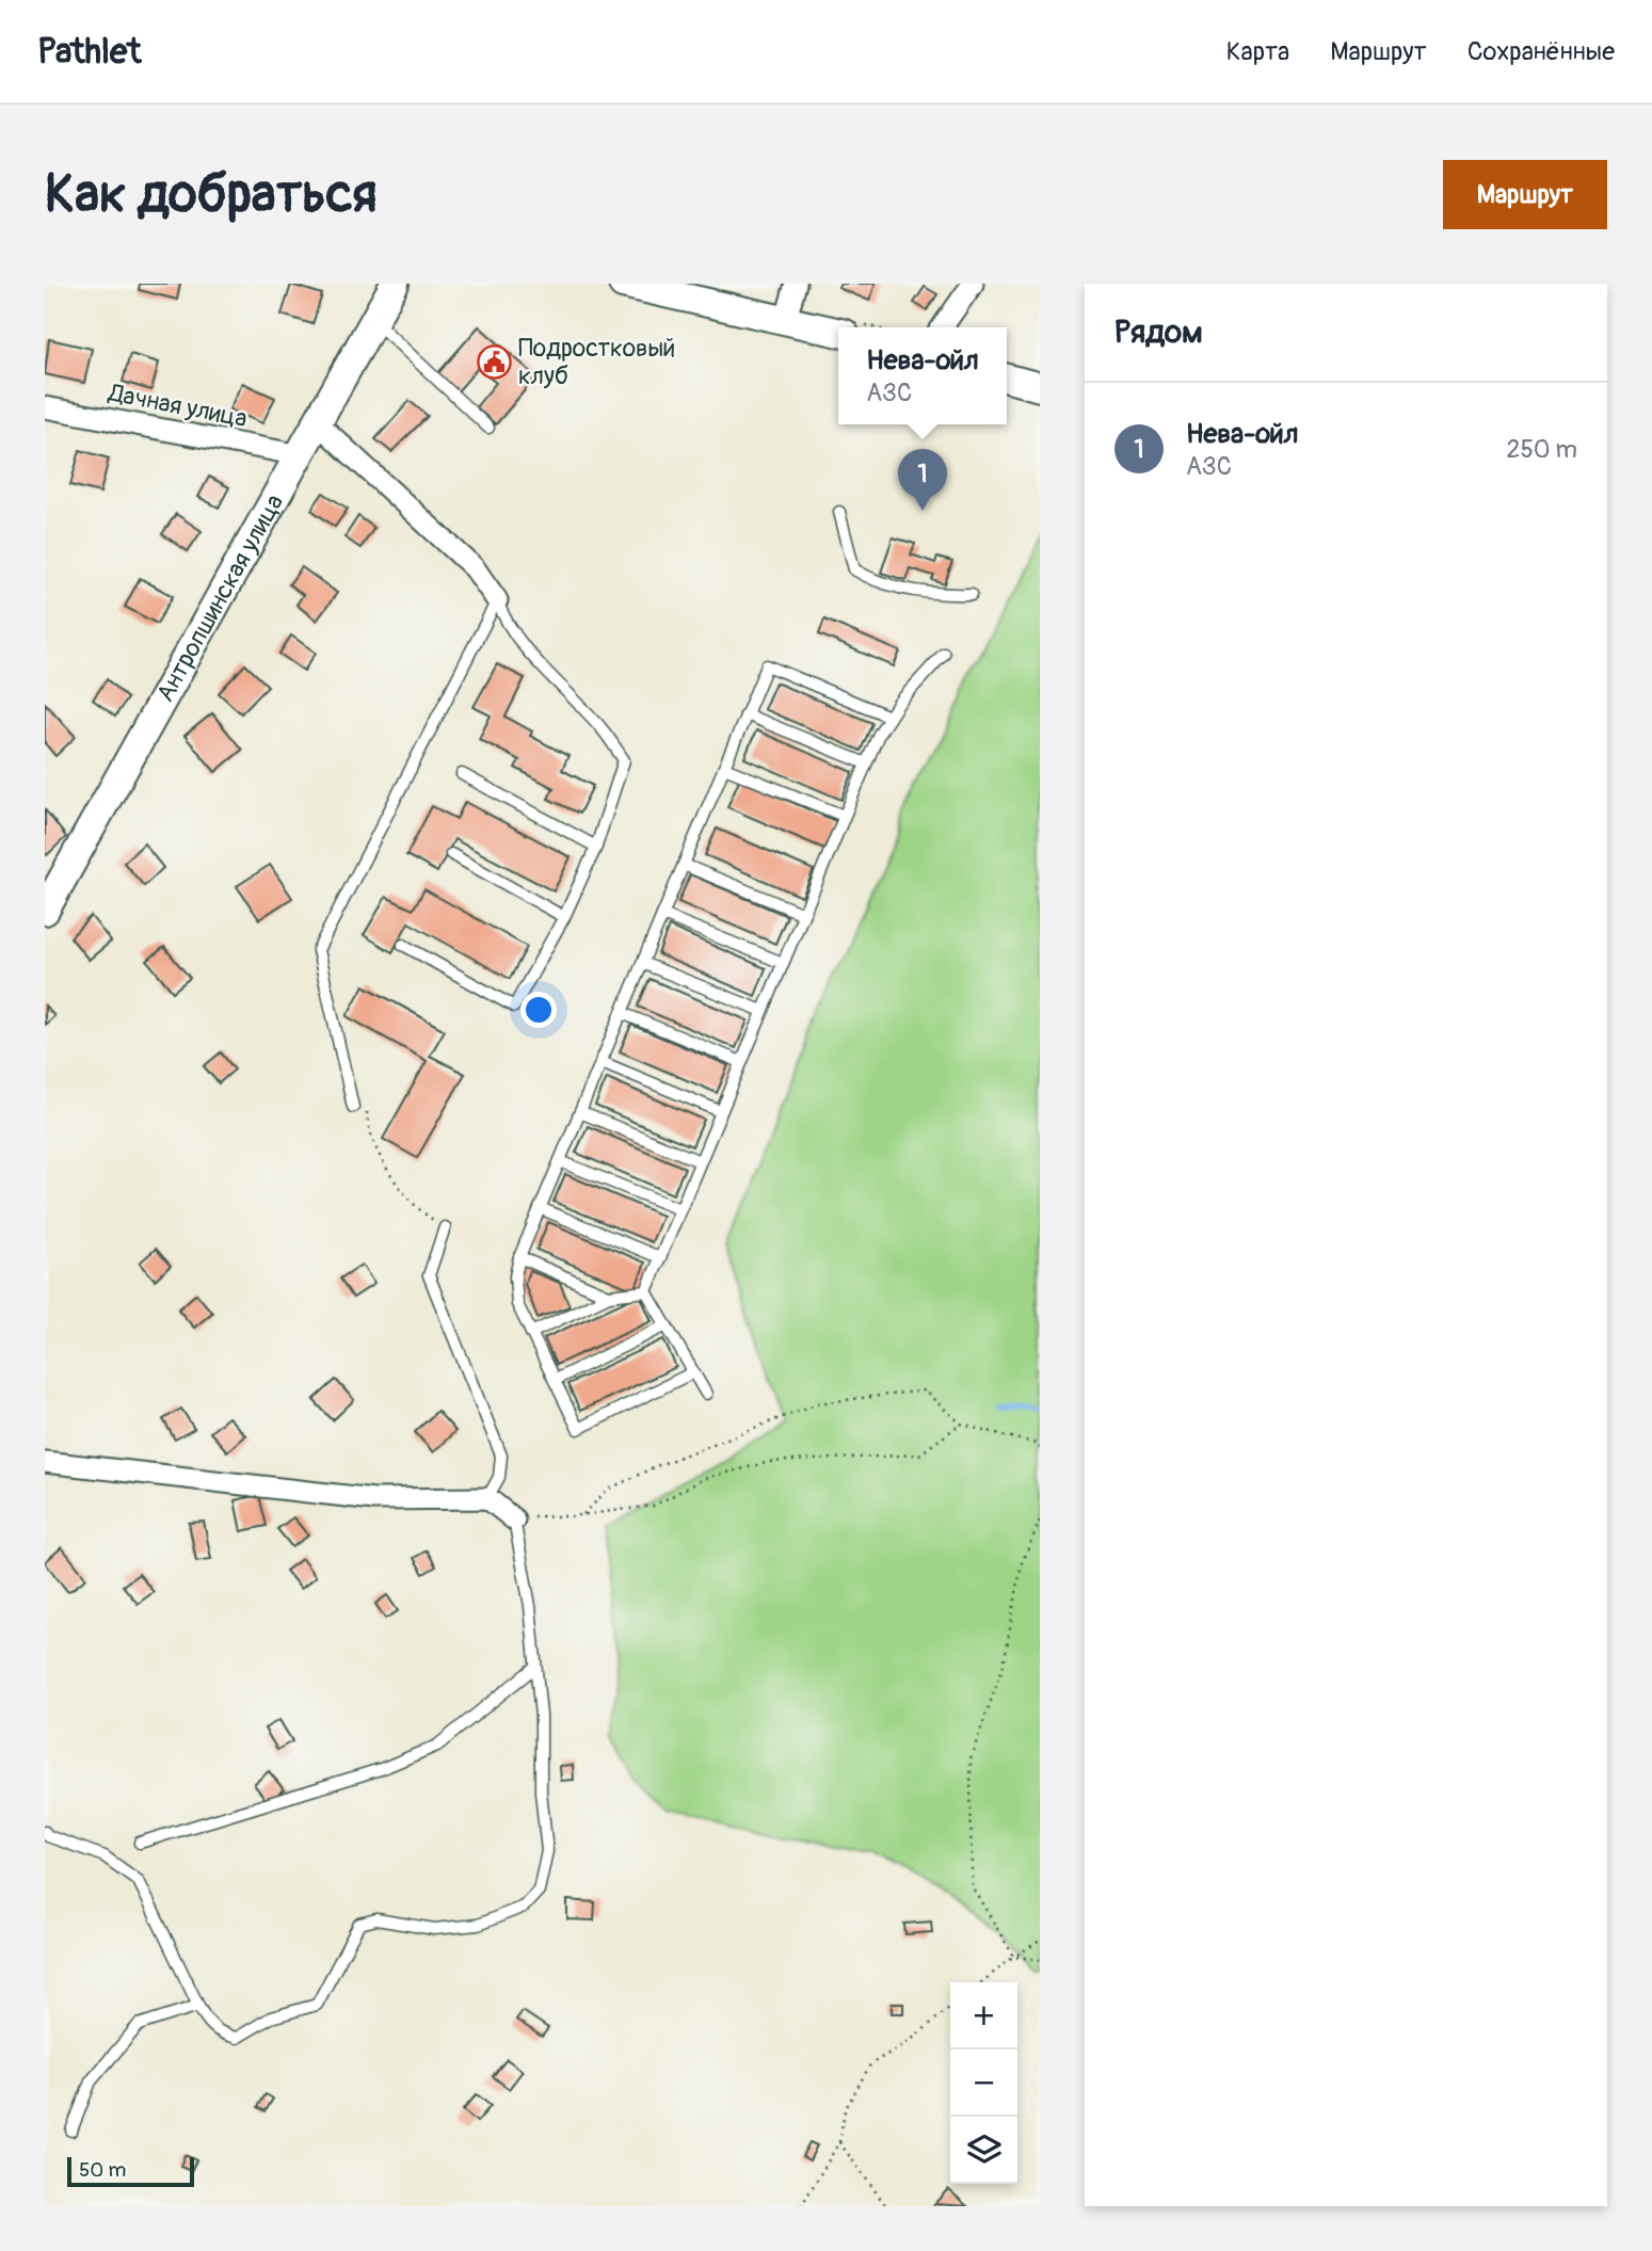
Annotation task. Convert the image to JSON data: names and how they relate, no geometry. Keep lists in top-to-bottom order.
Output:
{
  "streets": {
    "street": ["Дачная улица", "Антропшинская улица"]
  },
  "crossings": [
    ["Дачная улица", "Антропшинская улица"]
  ],
  "places": {
    "public building": ["Подростковый клуб"]
  },
  "scale_bar": "50 m",
  "page": {
    "header": "Pathlet",
    "nav": ["Карта", "Маршрут", "Сохранённые"],
    "buttons": "Маршрут",
    "title": "Как добраться",
    "heading": "Рядом",
    "popup": ["Нева-ойл", "АЗС"],
    "list": [
      {
        "mark": "1",
        "name": "Нева-ойл",
        "note": "АЗС",
        "value": "250 m"
      }
    ],
    "pins": "1",
    "map_buttons": ["+", "−"],
    "scale": "50 m"
  }
}
